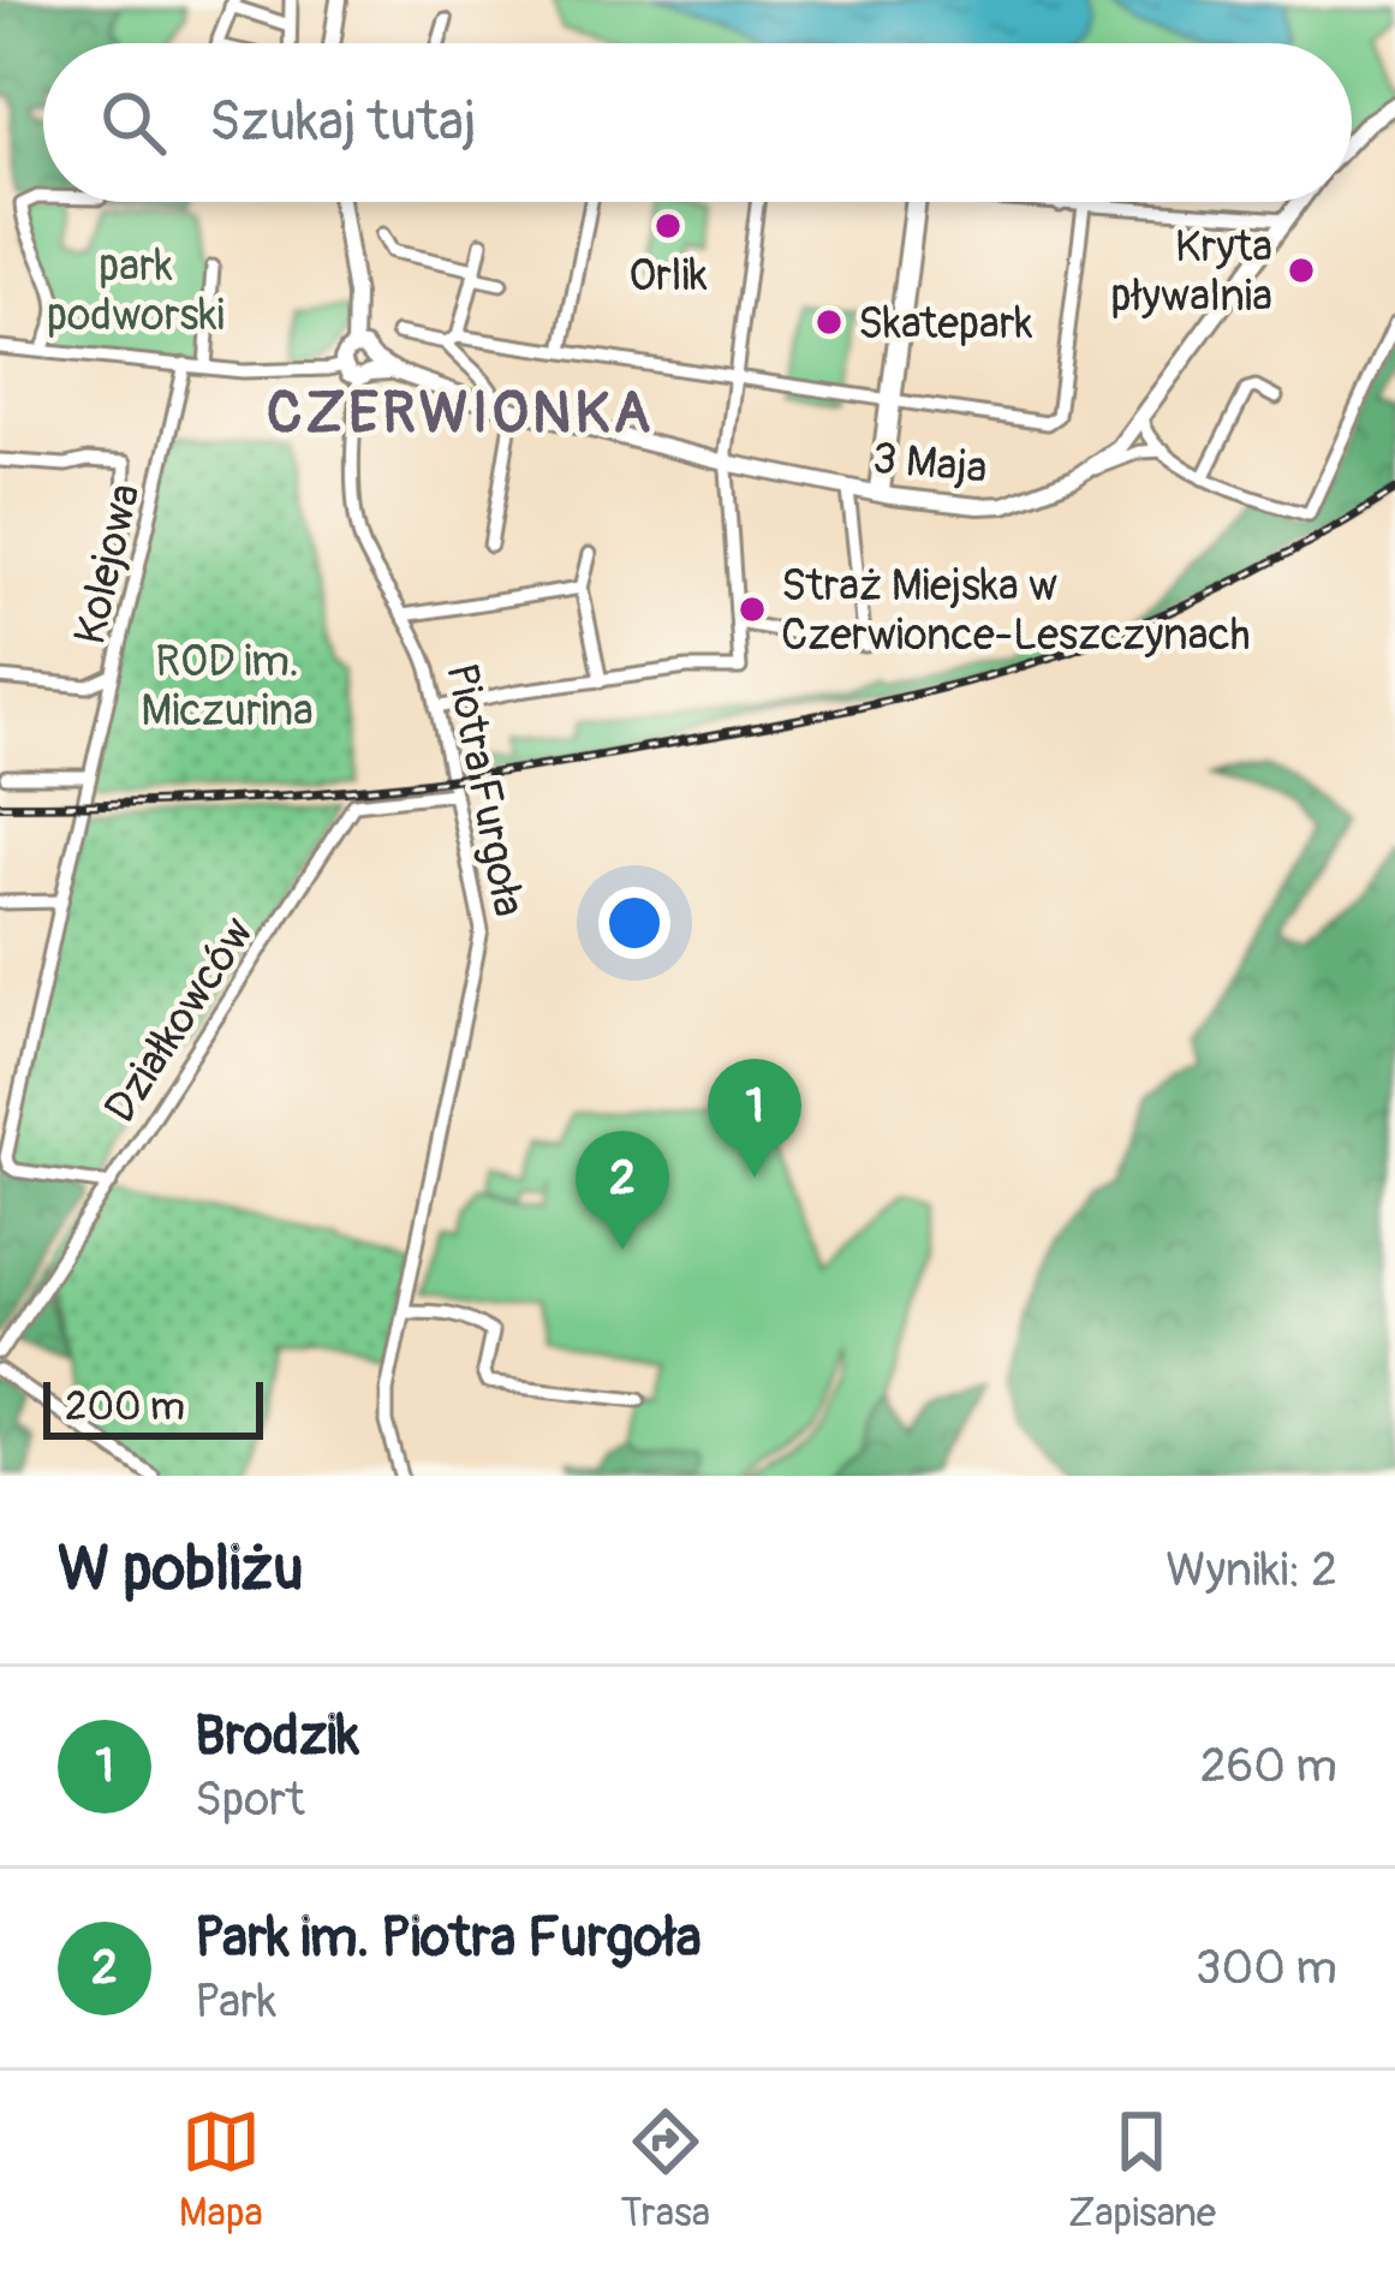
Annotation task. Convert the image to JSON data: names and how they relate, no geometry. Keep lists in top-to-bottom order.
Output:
{
  "streets": {
    "main road": ["3 Maja", "Piotra Furgoła"],
    "street": ["Kolejowa", "Działkowców"]
  },
  "crossings": [
    ["3 Maja", "Piotra Furgoła"],
    ["Kolejowa", "Działkowców"],
    ["Piotra Furgoła", "Działkowców"]
  ],
  "districts": ["CZERWIONKA"],
  "parks": ["park podworski", "ROD im. Miczurina"],
  "places": [
    "Orlik",
    "Kryta pływalnia",
    "Skatepark",
    "Straż Miejska w Czerwionce-Leszczynach"
  ],
  "scale_bar": "200 m",
  "page": {
    "search": "Szukaj tutaj",
    "pins": ["1", "2"],
    "scale": "200 m",
    "heading": ["W pobliżu", "Wyniki: 2"],
    "list": [
      {
        "mark": "1",
        "name": "Brodzik",
        "note": "Sport",
        "value": "260 m"
      },
      {
        "mark": "2",
        "name": "Park im. Piotra Furgoła",
        "note": "Park",
        "value": "300 m"
      }
    ],
    "nav": ["Mapa", "Trasa", "Zapisane"]
  }
}
